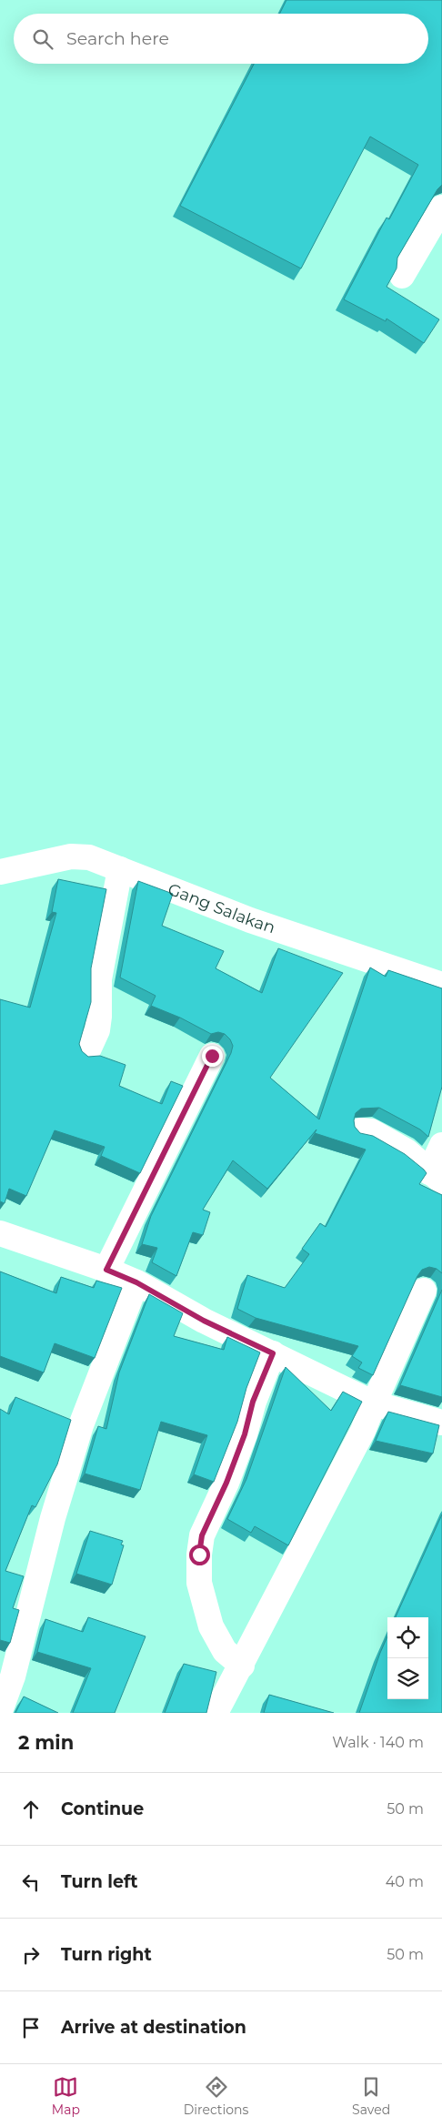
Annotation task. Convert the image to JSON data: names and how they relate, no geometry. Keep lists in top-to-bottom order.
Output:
{
  "streets": {
    "street": ["Gang Salakan"]
  },
  "page": {
    "search": "Search here",
    "heading": ["2 min", "Walk · 140 m"],
    "list": [
      ["Continue", "50 m"],
      ["Turn left", "40 m"],
      ["Turn right", "50 m"],
      "Arrive at destination"
    ],
    "nav": ["Map", "Directions", "Saved"]
  }
}
